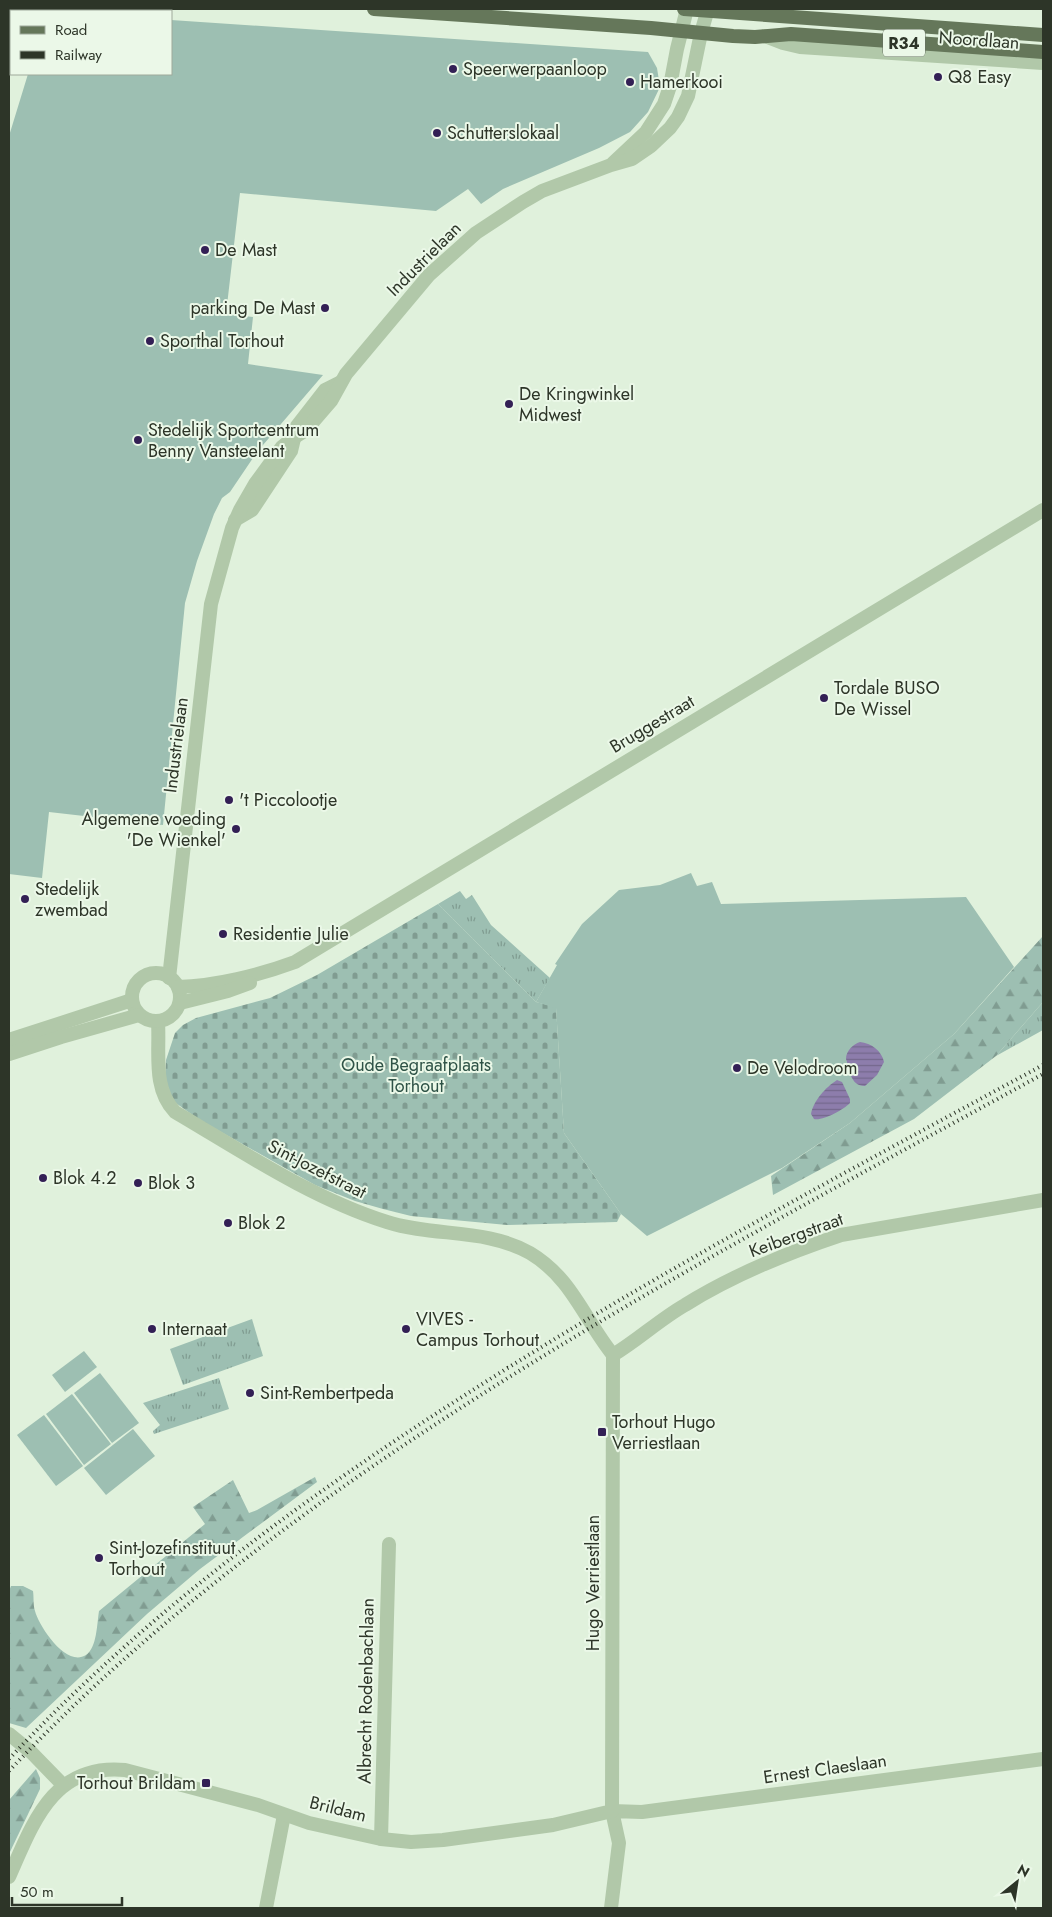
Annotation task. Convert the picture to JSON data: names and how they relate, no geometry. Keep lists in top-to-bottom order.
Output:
{
  "streets": {
    "main road": ["Noordlaan", "R34"],
    "street": [
      "Industrielaan",
      "Bruggestraat",
      "Sint-Jozefstraat",
      "Keibergstraat",
      "Hugo Verriestlaan",
      "Albrecht Rodenbachlaan",
      "Ernest Claeslaan",
      "Brildam"
    ]
  },
  "crossings": [
    ["Noordlaan", "Industrielaan"],
    ["Industrielaan", "Bruggestraat"],
    ["Industrielaan", "Sint-Jozefstraat"],
    ["Bruggestraat", "Sint-Jozefstraat"],
    ["Sint-Jozefstraat", "Keibergstraat"],
    ["Sint-Jozefstraat", "Hugo Verriestlaan"],
    ["Keibergstraat", "Hugo Verriestlaan"],
    ["Hugo Verriestlaan", "Ernest Claeslaan"],
    ["Hugo Verriestlaan", "Brildam"],
    ["Albrecht Rodenbachlaan", "Brildam"],
    ["Ernest Claeslaan", "Brildam"]
  ],
  "parks": ["Oude Begraafplaats Torhout"],
  "places": {
    "other": [
      "Speerwerpaanloop",
      "Q8 Easy",
      "Hamerkooi",
      "Schutterslokaal",
      "De Mast",
      "parking De Mast",
      "Sporthal Torhout",
      "De Kringwinkel Midwest",
      "Stedelijk Sportcentrum Benny Vansteelant",
      "Tordale BUSO De Wissel",
      "'t Piccolootje",
      "Algemene voeding 'De Wienkel'",
      "Stedelijk zwembad",
      "Residentie Julie",
      "De Velodroom",
      "Blok 4.2",
      "Blok 3",
      "Blok 2",
      "Internaat",
      "VIVES - Campus Torhout",
      "Sint-Rembertpeda",
      "Sint-Jozefinstituut Torhout"
    ],
    "transit": ["Torhout Hugo Verriestlaan", "Torhout Brildam"]
  },
  "legend": ["Road", "Railway"],
  "scale_bar": "50 m",
  "north": "top right"
}
